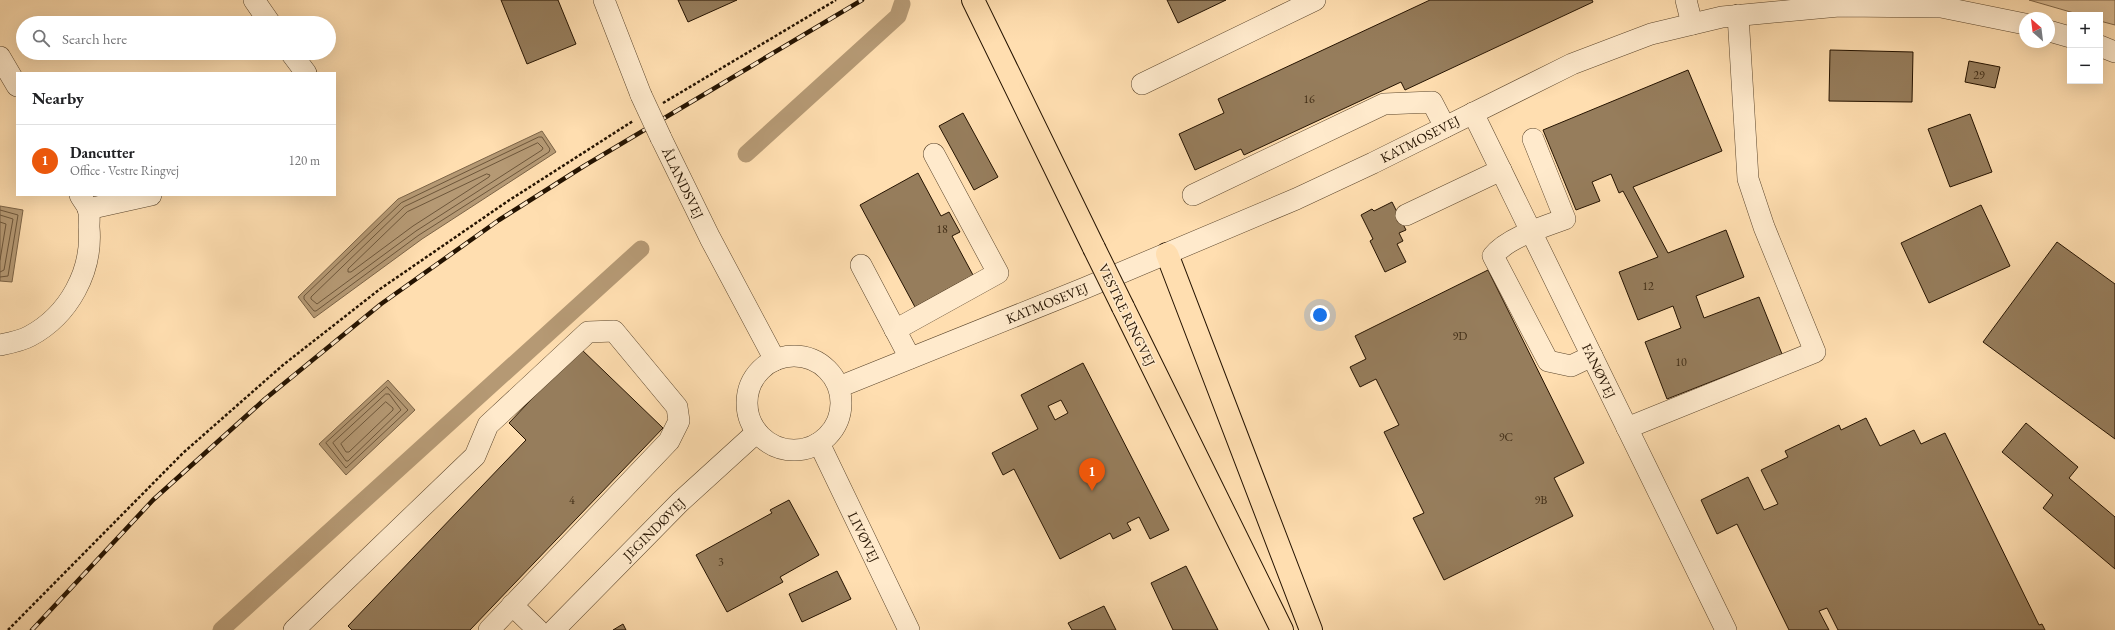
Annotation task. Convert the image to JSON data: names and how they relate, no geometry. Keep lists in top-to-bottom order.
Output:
{
  "streets": {
    "main road": ["VESTRE RINGVEJ"],
    "street": [
      "KATMOSEVEJ",
      "ÅLANDSVEJ",
      "FANØVEJ",
      "JEGINDØVEJ",
      "LIVØVEJ"
    ]
  },
  "crossings": [
    ["KATMOSEVEJ", "ÅLANDSVEJ"],
    ["KATMOSEVEJ", "FANØVEJ"],
    ["KATMOSEVEJ", "JEGINDØVEJ"],
    ["KATMOSEVEJ", "LIVØVEJ"],
    ["ÅLANDSVEJ", "JEGINDØVEJ"],
    ["ÅLANDSVEJ", "LIVØVEJ"],
    ["JEGINDØVEJ", "LIVØVEJ"]
  ],
  "house_numbers": [
    "29",
    "16",
    "18",
    "12",
    "9D",
    "10",
    "9C",
    "4",
    "9B",
    "3"
  ],
  "north": "top left",
  "page": {
    "map_buttons": ["+", "−"],
    "search": "Search here",
    "heading": "Nearby",
    "list": [
      {
        "mark": "1",
        "name": "Dancutter",
        "note": "Office · Vestre Ringvej",
        "value": "120 m"
      }
    ],
    "pins": "1"
  }
}
